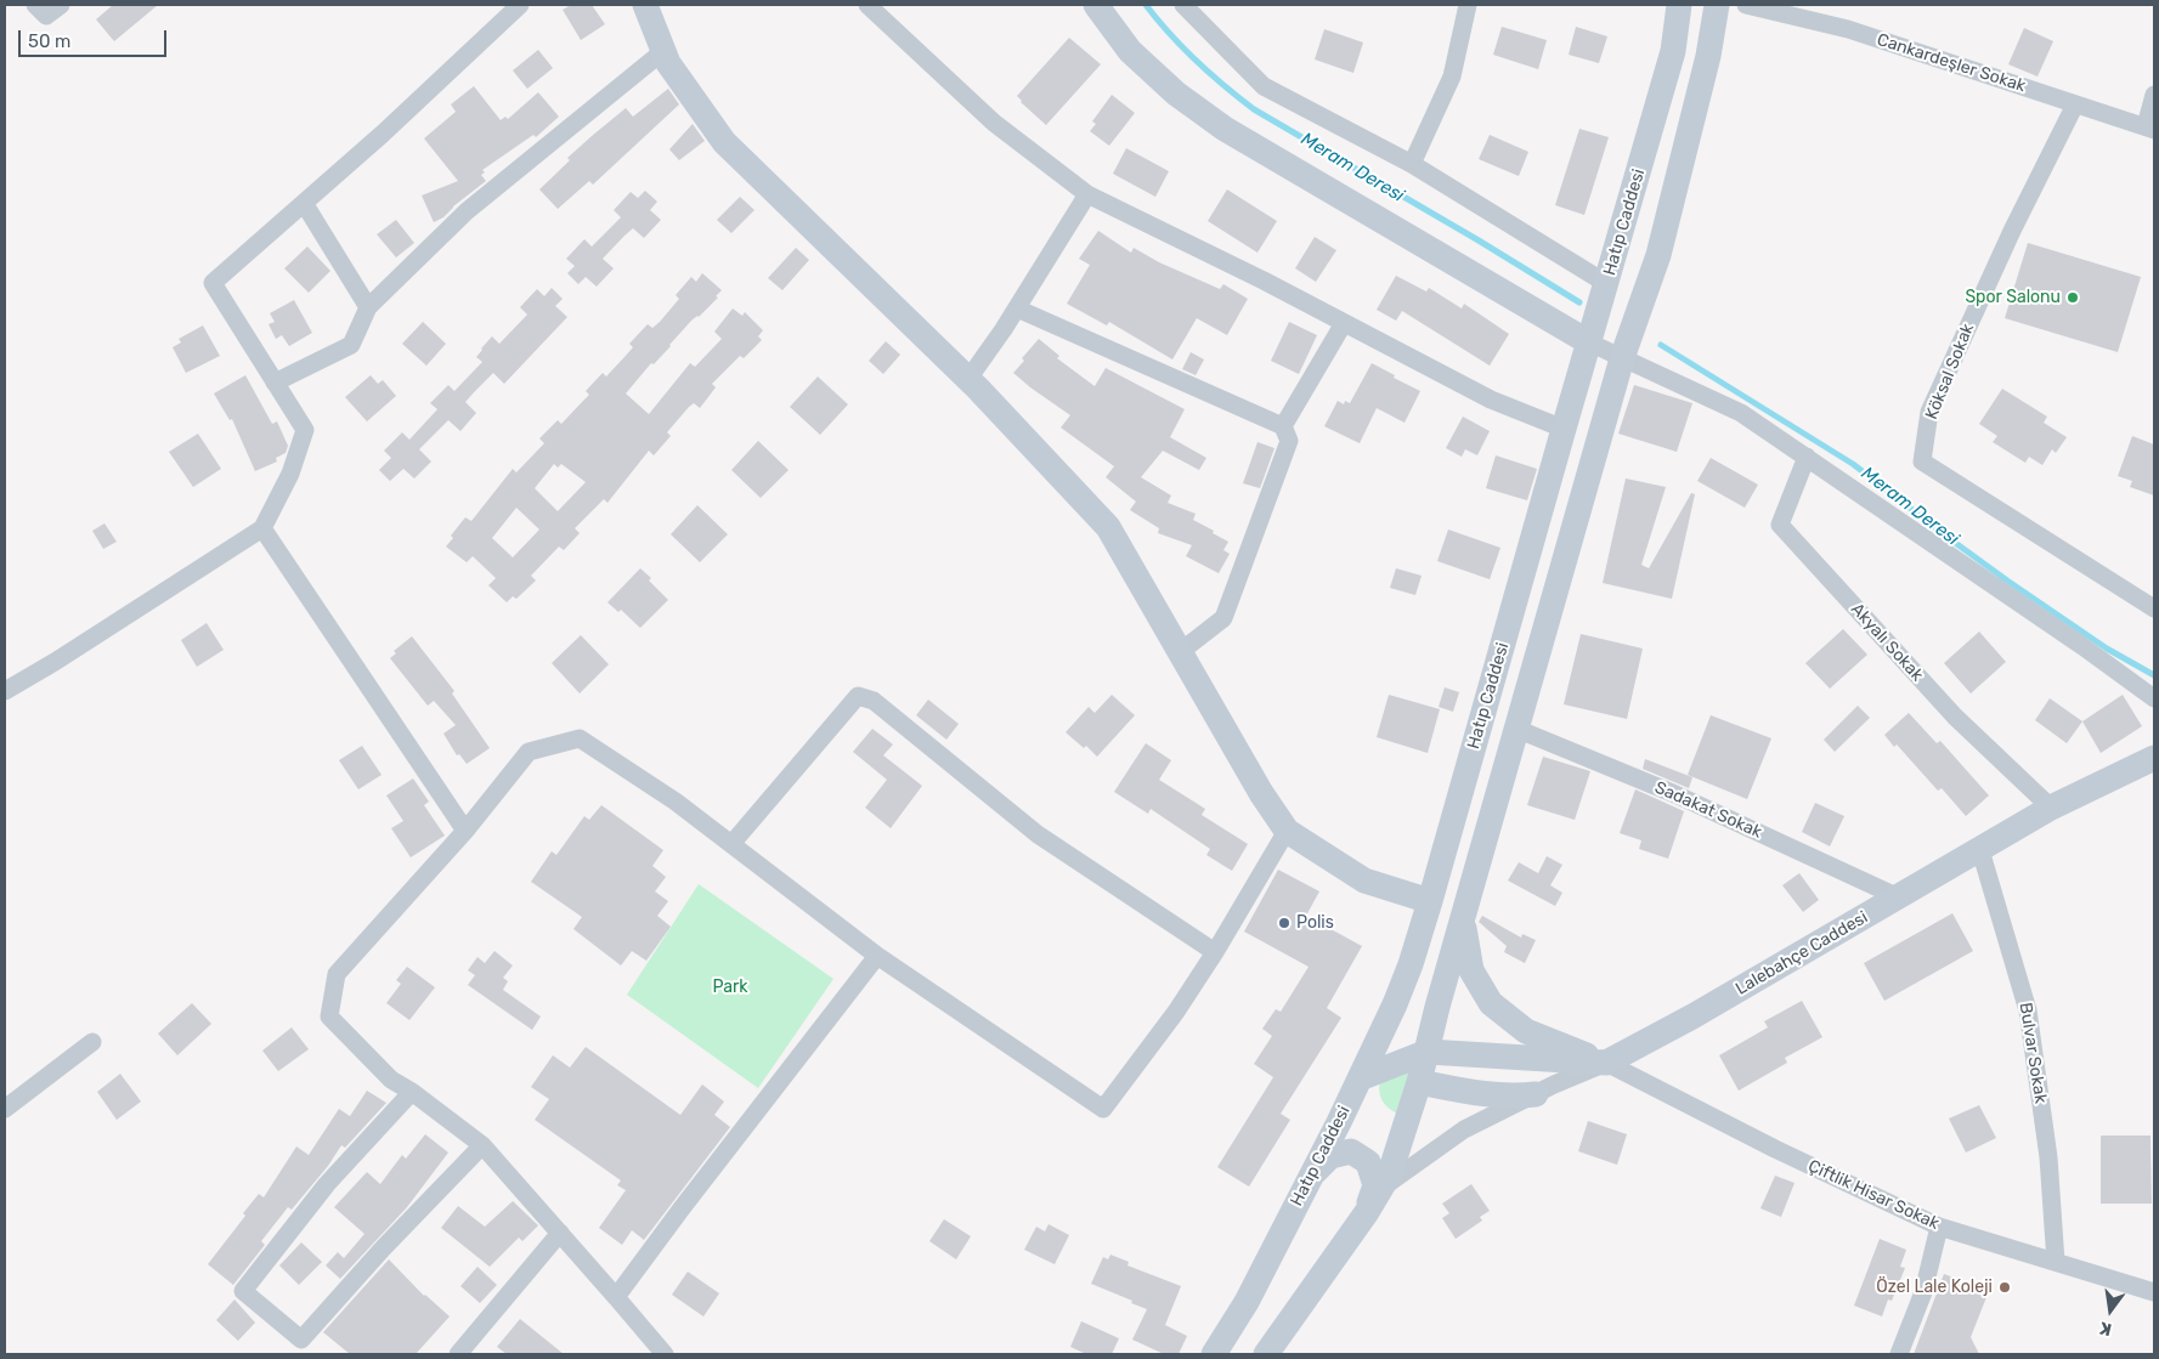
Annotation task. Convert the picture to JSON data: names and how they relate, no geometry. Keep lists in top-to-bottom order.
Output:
{
  "streets": {
    "main road": ["Hatıp Caddesi", "Lalebahçe Caddesi"],
    "street": [
      "Cankardeşler Sokak",
      "Köksal Sokak",
      "Akyalı Sokak",
      "Sadakat Sokak",
      "Bulvar Sokak",
      "Çiftlik Hisar Sokak"
    ]
  },
  "crossings": [
    ["Cankardeşler Sokak", "Köksal Sokak"],
    ["Akyalı Sokak", "Lalebahçe Caddesi"],
    ["Sadakat Sokak", "Lalebahçe Caddesi"],
    ["Lalebahçe Caddesi", "Bulvar Sokak"],
    ["Lalebahçe Caddesi", "Çiftlik Hisar Sokak"],
    ["Bulvar Sokak", "Çiftlik Hisar Sokak"]
  ],
  "water": ["Meram Deresi"],
  "parks": ["Park"],
  "places": ["Spor Salonu", "Polis", "Özel Lale Koleji"],
  "scale_bar": "50 m",
  "north": "bottom"
}
